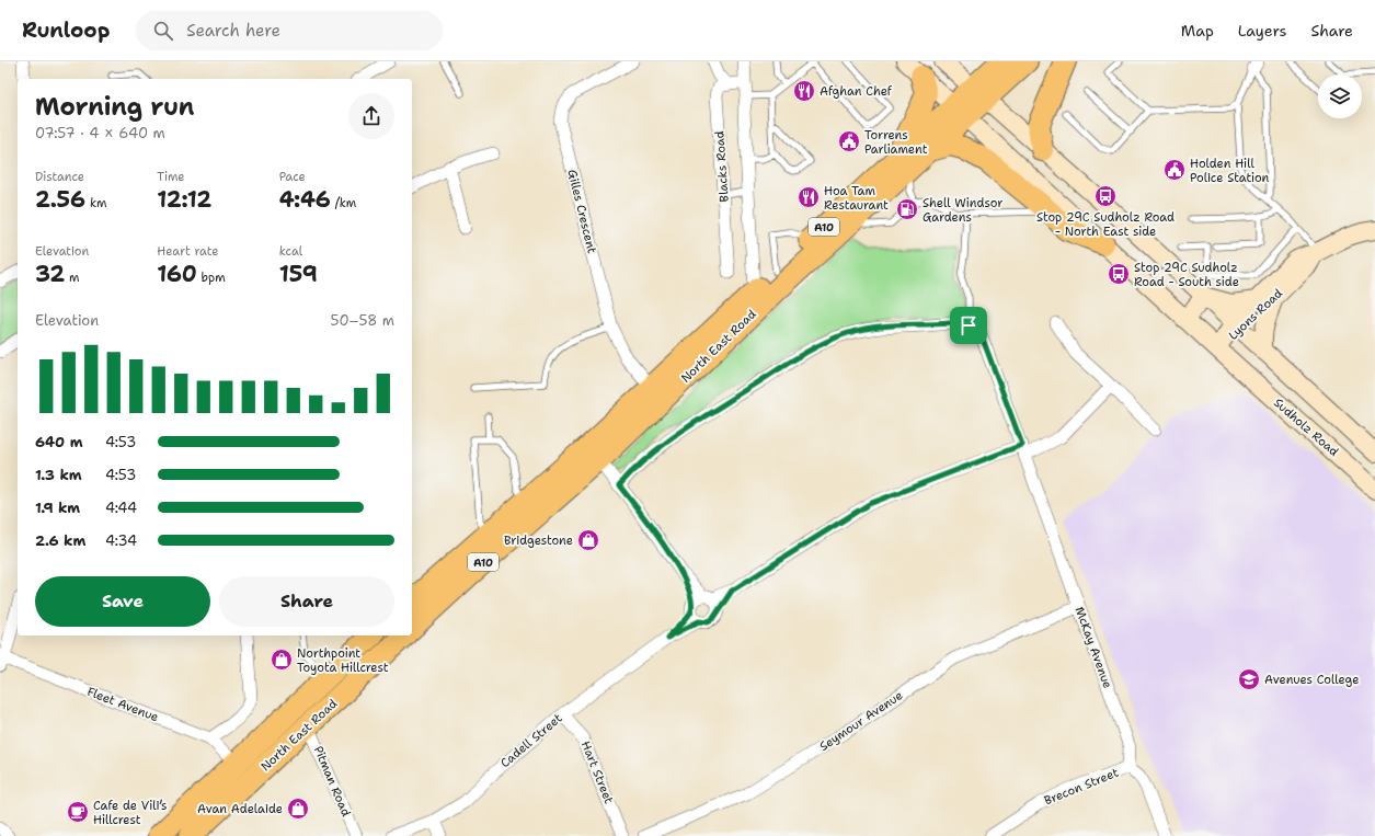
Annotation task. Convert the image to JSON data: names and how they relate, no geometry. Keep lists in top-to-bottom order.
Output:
{
  "streets": {
    "highway": ["A10", "North East Road"],
    "main road": ["Lyons Road", "Sudholz Road"],
    "street": [
      "Blacks Road",
      "Gilles Crescent",
      "McKay Avenue",
      "Fleet Avenue",
      "Seymour Avenue",
      "Cadell Street",
      "Hart Street",
      "Pitman Road",
      "Brecon Street"
    ]
  },
  "crossings": [
    ["Blacks Road", "North East Road"],
    ["Gilles Crescent", "North East Road"],
    ["Lyons Road", "Sudholz Road"],
    ["North East Road", "Sudholz Road"],
    ["North East Road", "Fleet Avenue"],
    ["North East Road", "Pitman Road"],
    ["McKay Avenue", "Seymour Avenue"],
    ["McKay Avenue", "Cadell Street"],
    ["McKay Avenue", "Brecon Street"],
    ["Cadell Street", "Hart Street"]
  ],
  "places": {
    "restaurant": ["Afghan Chef", "Hoa Tam Restaurant"],
    "public building": ["Torrens Parliament", "Holden Hill Police Station"],
    "bus stop": ["Stop 29C Sudholz Road - North East side", "Stop 29C Sudholz Road - South side"],
    "fuel station": ["Shell Windsor Gardens"],
    "shop": ["Bridgestone", "Northpoint Toyota Hillcrest", "Avan Adelaide"],
    "school or university": ["Avenues College"],
    "cafe": ["Cafe de Vili’s Hillcrest"]
  },
  "page": {
    "header": "Runloop",
    "search": "Search here",
    "nav": ["Map", "Layers", "Share"],
    "heading": ["Morning run", "07:57 · 4 × 640 m"],
    "stats": [
      ["Distance", "2.56 km"],
      ["Time", "12:12"],
      ["Pace", "4:46 /km"],
      ["Elevation", "32 m"],
      ["Heart rate", "160 bpm"],
      ["kcal", "159"]
    ],
    "chart": ["Elevation", "50–58 m"],
    "list": [
      {
        "name": "640 m",
        "note": "4:53"
      },
      {
        "name": "1.3 km",
        "note": "4:53"
      },
      {
        "name": "1.9 km",
        "note": "4:44"
      },
      {
        "name": "2.6 km",
        "note": "4:34"
      }
    ],
    "buttons": ["Save", "Share"]
  }
}
